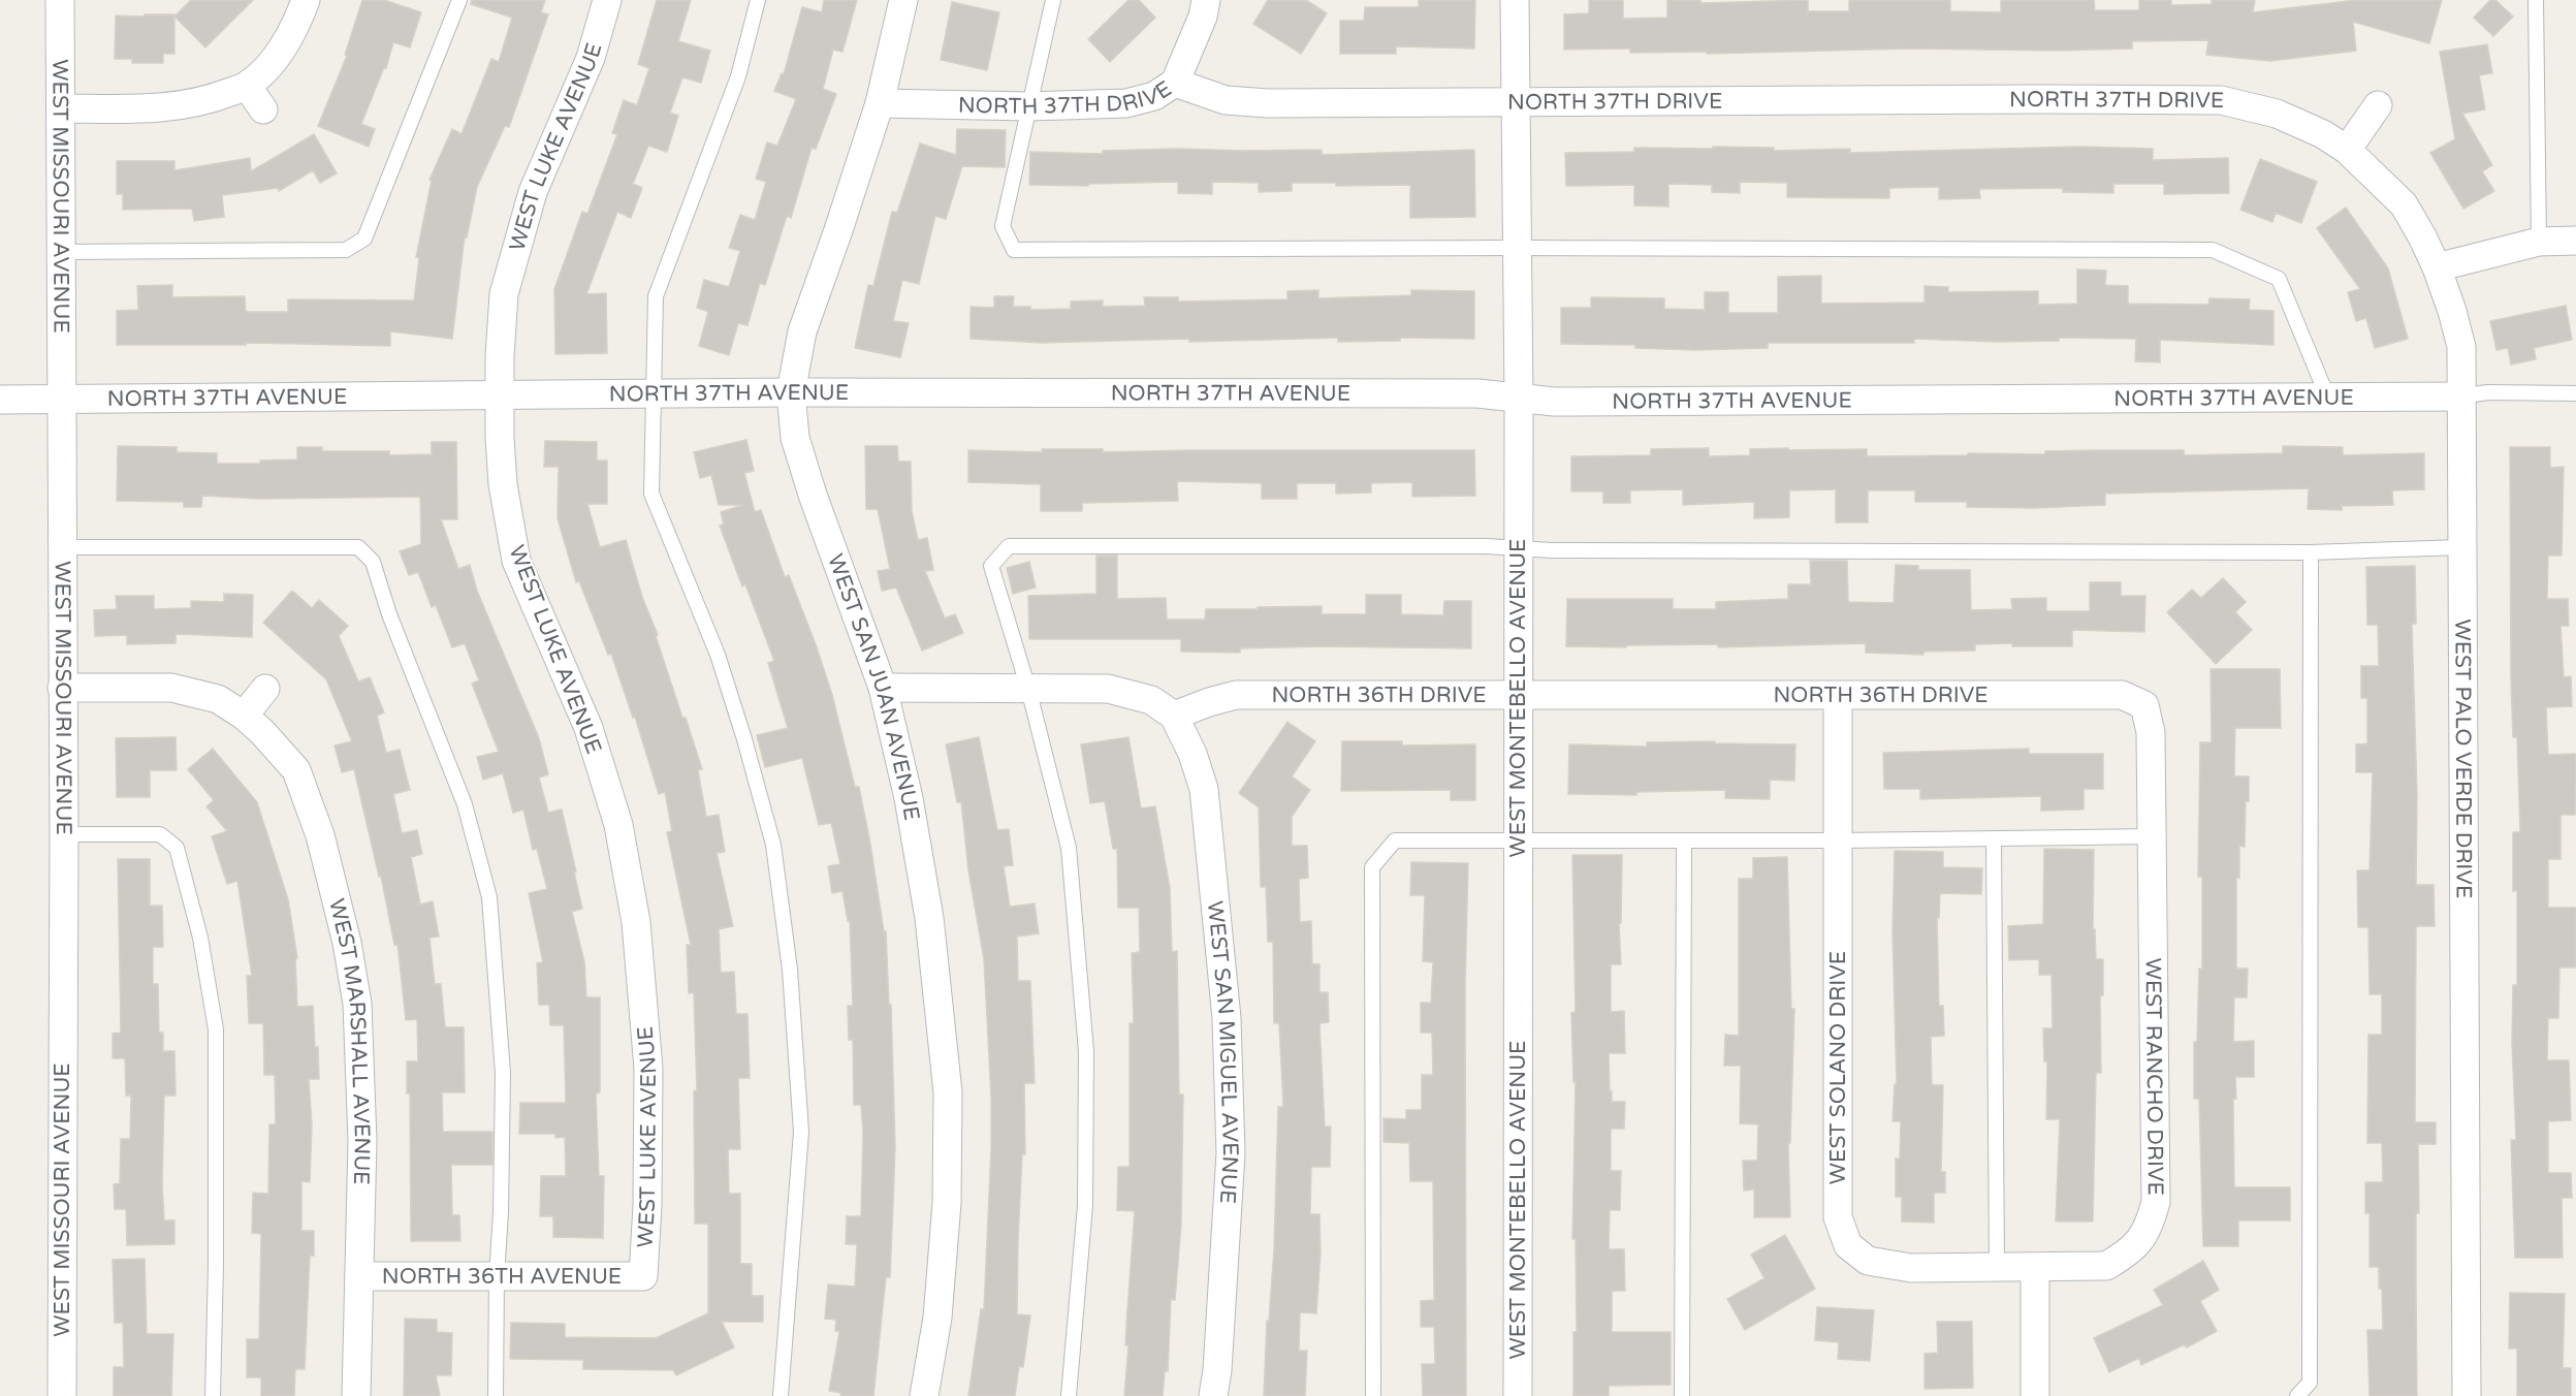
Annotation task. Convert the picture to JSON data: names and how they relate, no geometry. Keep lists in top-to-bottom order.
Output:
{
  "streets": {
    "street": [
      "NORTH 37TH DRIVE",
      "WEST LUKE AVENUE",
      "WEST MISSOURI AVENUE",
      "NORTH 37TH AVENUE",
      "WEST SAN JUAN AVENUE",
      "NORTH 36TH DRIVE",
      "WEST MONTEBELLO AVENUE",
      "WEST PALO VERDE DRIVE",
      "WEST MARSHALL AVENUE",
      "WEST SAN MIGUEL AVENUE",
      "WEST SOLANO DRIVE",
      "WEST RANCHO DRIVE",
      "NORTH 36TH AVENUE"
    ]
  },
  "crossings": [
    ["NORTH 37TH DRIVE", "WEST SAN JUAN AVENUE"],
    ["NORTH 37TH DRIVE", "WEST MONTEBELLO AVENUE"],
    ["NORTH 37TH DRIVE", "WEST PALO VERDE DRIVE"],
    ["WEST LUKE AVENUE", "NORTH 37TH AVENUE"],
    ["WEST LUKE AVENUE", "NORTH 36TH AVENUE"],
    ["WEST MISSOURI AVENUE", "NORTH 37TH AVENUE"],
    ["WEST MISSOURI AVENUE", "WEST MARSHALL AVENUE"],
    ["NORTH 37TH AVENUE", "WEST SAN JUAN AVENUE"],
    ["NORTH 37TH AVENUE", "WEST MONTEBELLO AVENUE"],
    ["NORTH 37TH AVENUE", "WEST PALO VERDE DRIVE"],
    ["NORTH 36TH DRIVE", "WEST MONTEBELLO AVENUE"],
    ["NORTH 36TH DRIVE", "WEST SAN MIGUEL AVENUE"],
    ["NORTH 36TH DRIVE", "WEST SOLANO DRIVE"],
    ["NORTH 36TH DRIVE", "WEST RANCHO DRIVE"],
    ["WEST MARSHALL AVENUE", "NORTH 36TH AVENUE"],
    ["WEST SOLANO DRIVE", "WEST RANCHO DRIVE"]
  ]
}
